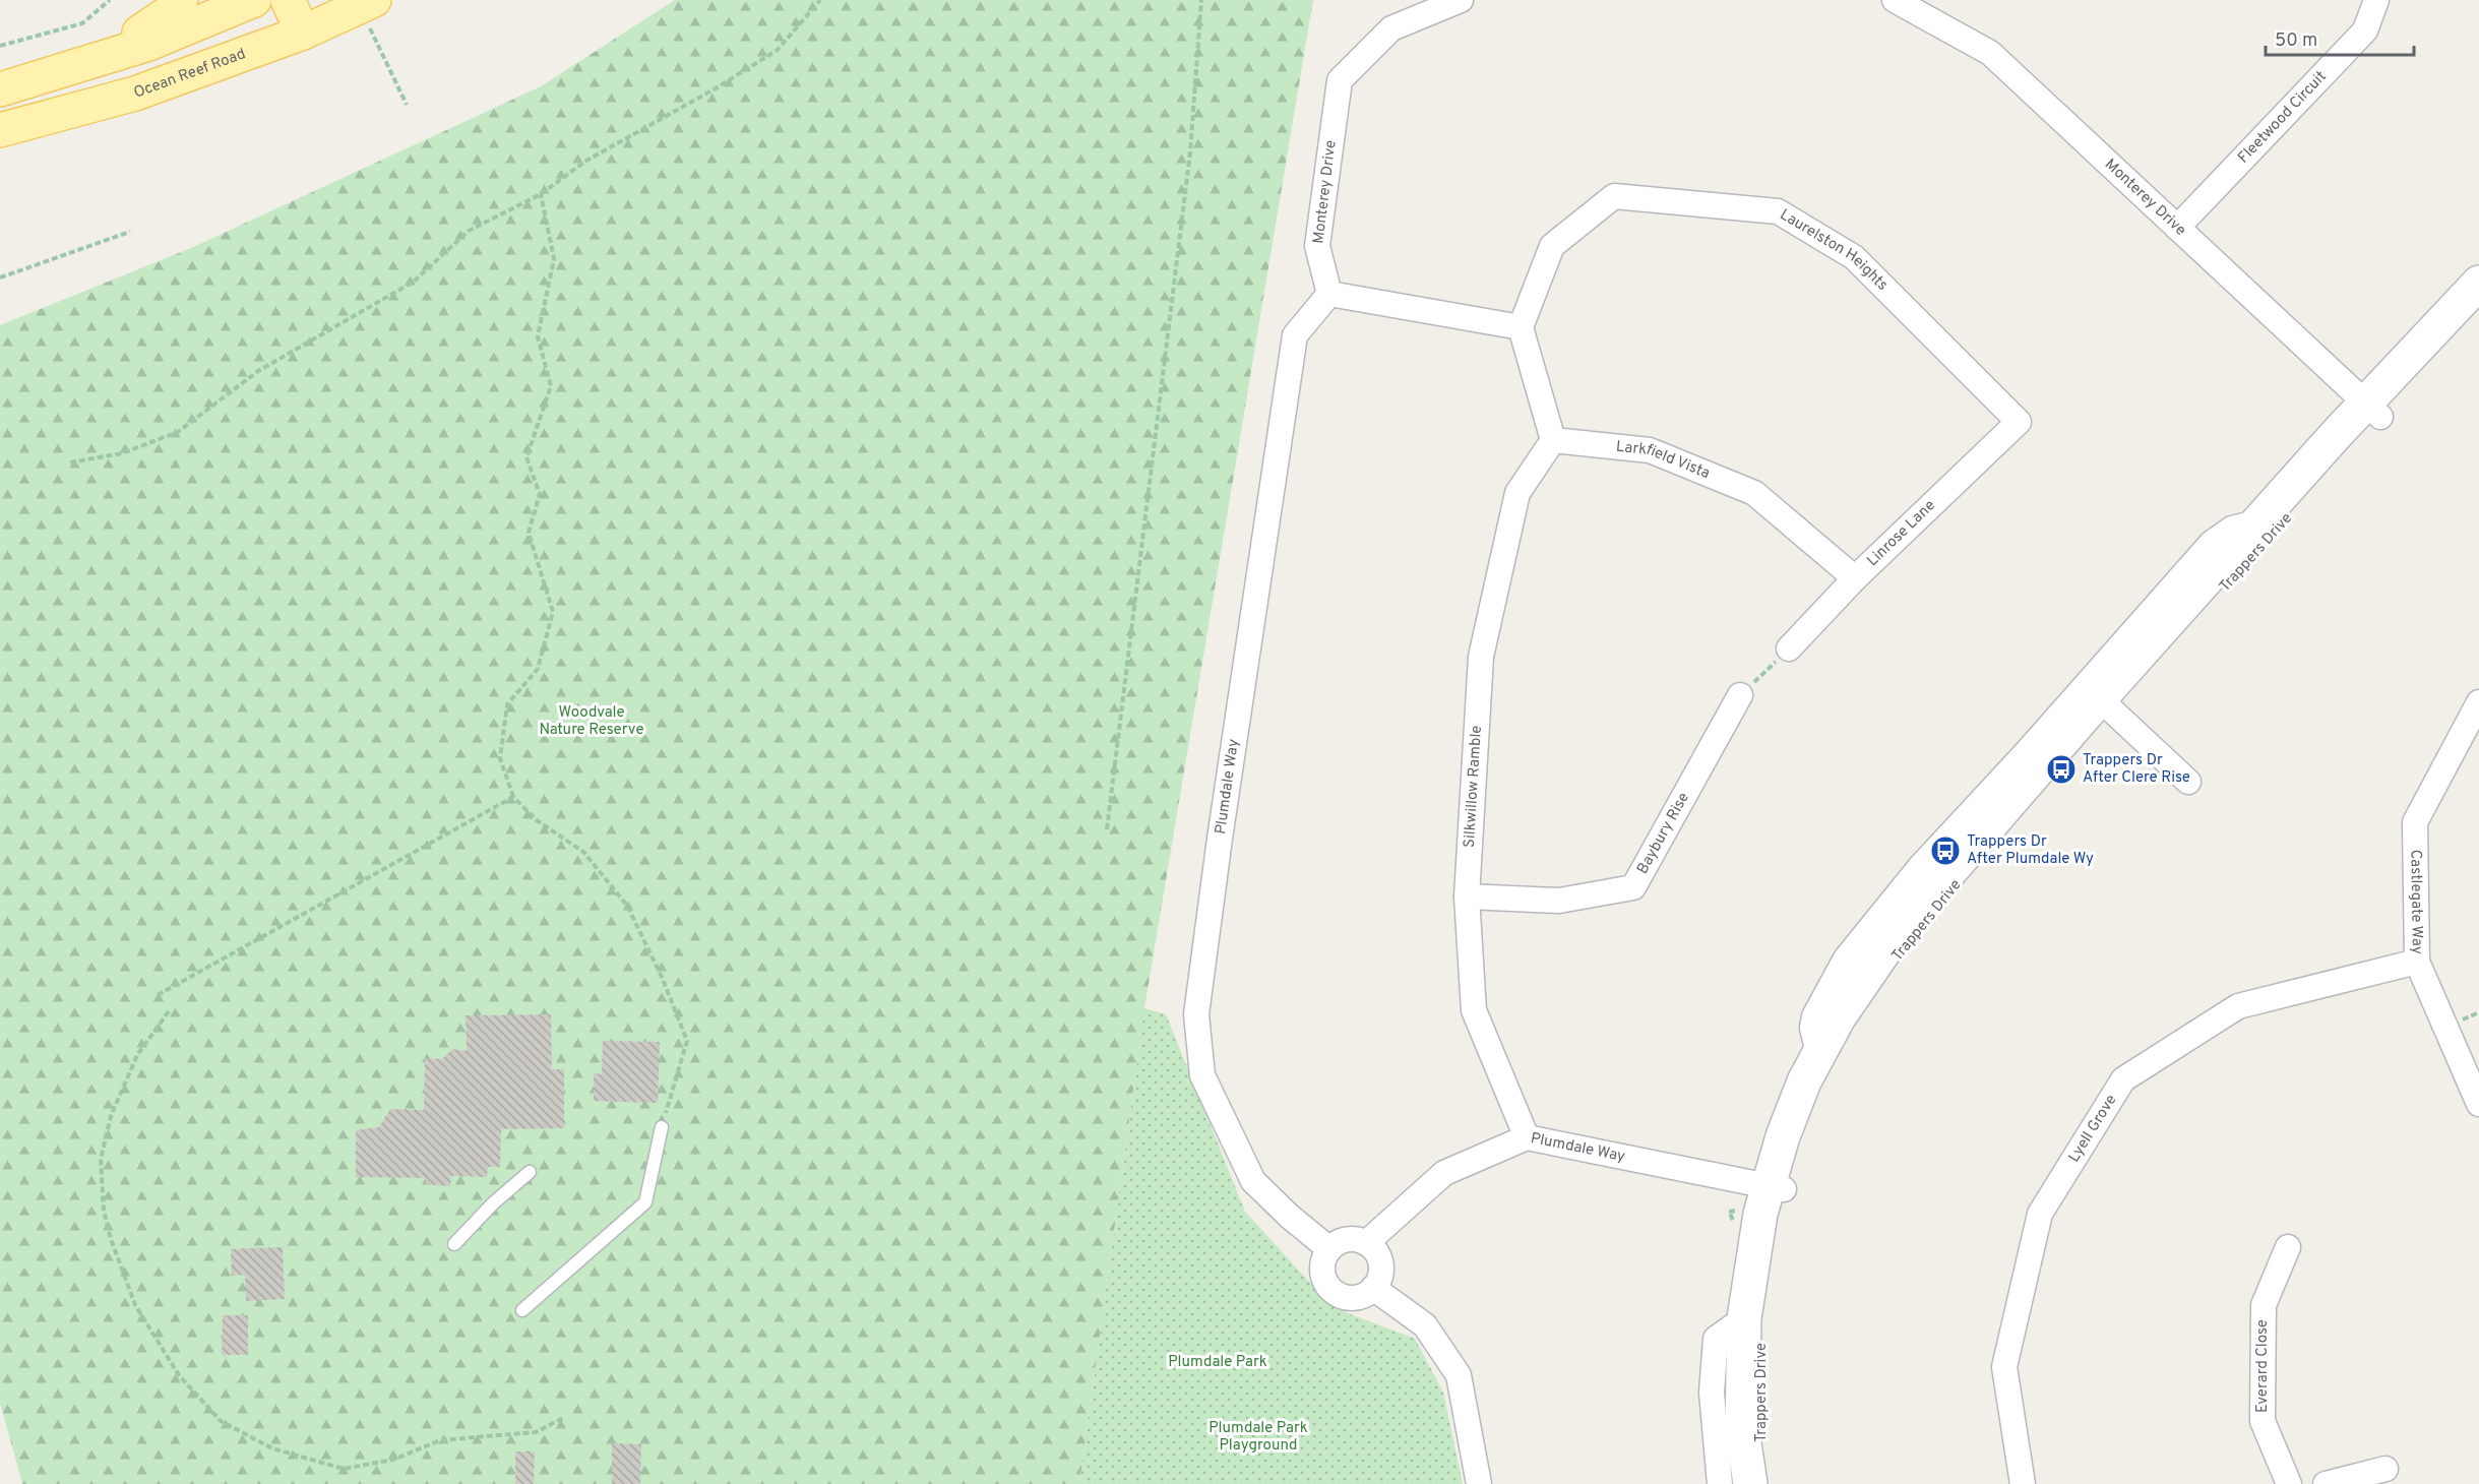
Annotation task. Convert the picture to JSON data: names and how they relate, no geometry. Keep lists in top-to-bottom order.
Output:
{
  "streets": {
    "main road": ["Ocean Reef Road", "Trappers Drive"],
    "street": [
      "Fleetwood Circuit",
      "Monterey Drive",
      "Laurelston Heights",
      "Larkfield Vista",
      "Linrose Lane",
      "Plumdale Way",
      "Silkwillow Ramble",
      "Baybury Rise",
      "Castlegate Way",
      "Lyell Grove",
      "Everard Close"
    ]
  },
  "crossings": [
    ["Fleetwood Circuit", "Monterey Drive"],
    ["Monterey Drive", "Trappers Drive"],
    ["Monterey Drive", "Plumdale Way"],
    ["Laurelston Heights", "Linrose Lane"],
    ["Larkfield Vista", "Linrose Lane"],
    ["Larkfield Vista", "Silkwillow Ramble"],
    ["Trappers Drive", "Plumdale Way"],
    ["Plumdale Way", "Silkwillow Ramble"],
    ["Silkwillow Ramble", "Baybury Rise"],
    ["Castlegate Way", "Lyell Grove"]
  ],
  "parks": ["Woodvale Nature Reserve", "Plumdale Park", "Plumdale Park Playground"],
  "places": {
    "bus stop": ["Trappers Dr After Clere Rise", "Trappers Dr After Plumdale Wy"]
  },
  "scale_bar": "50 m"
}
